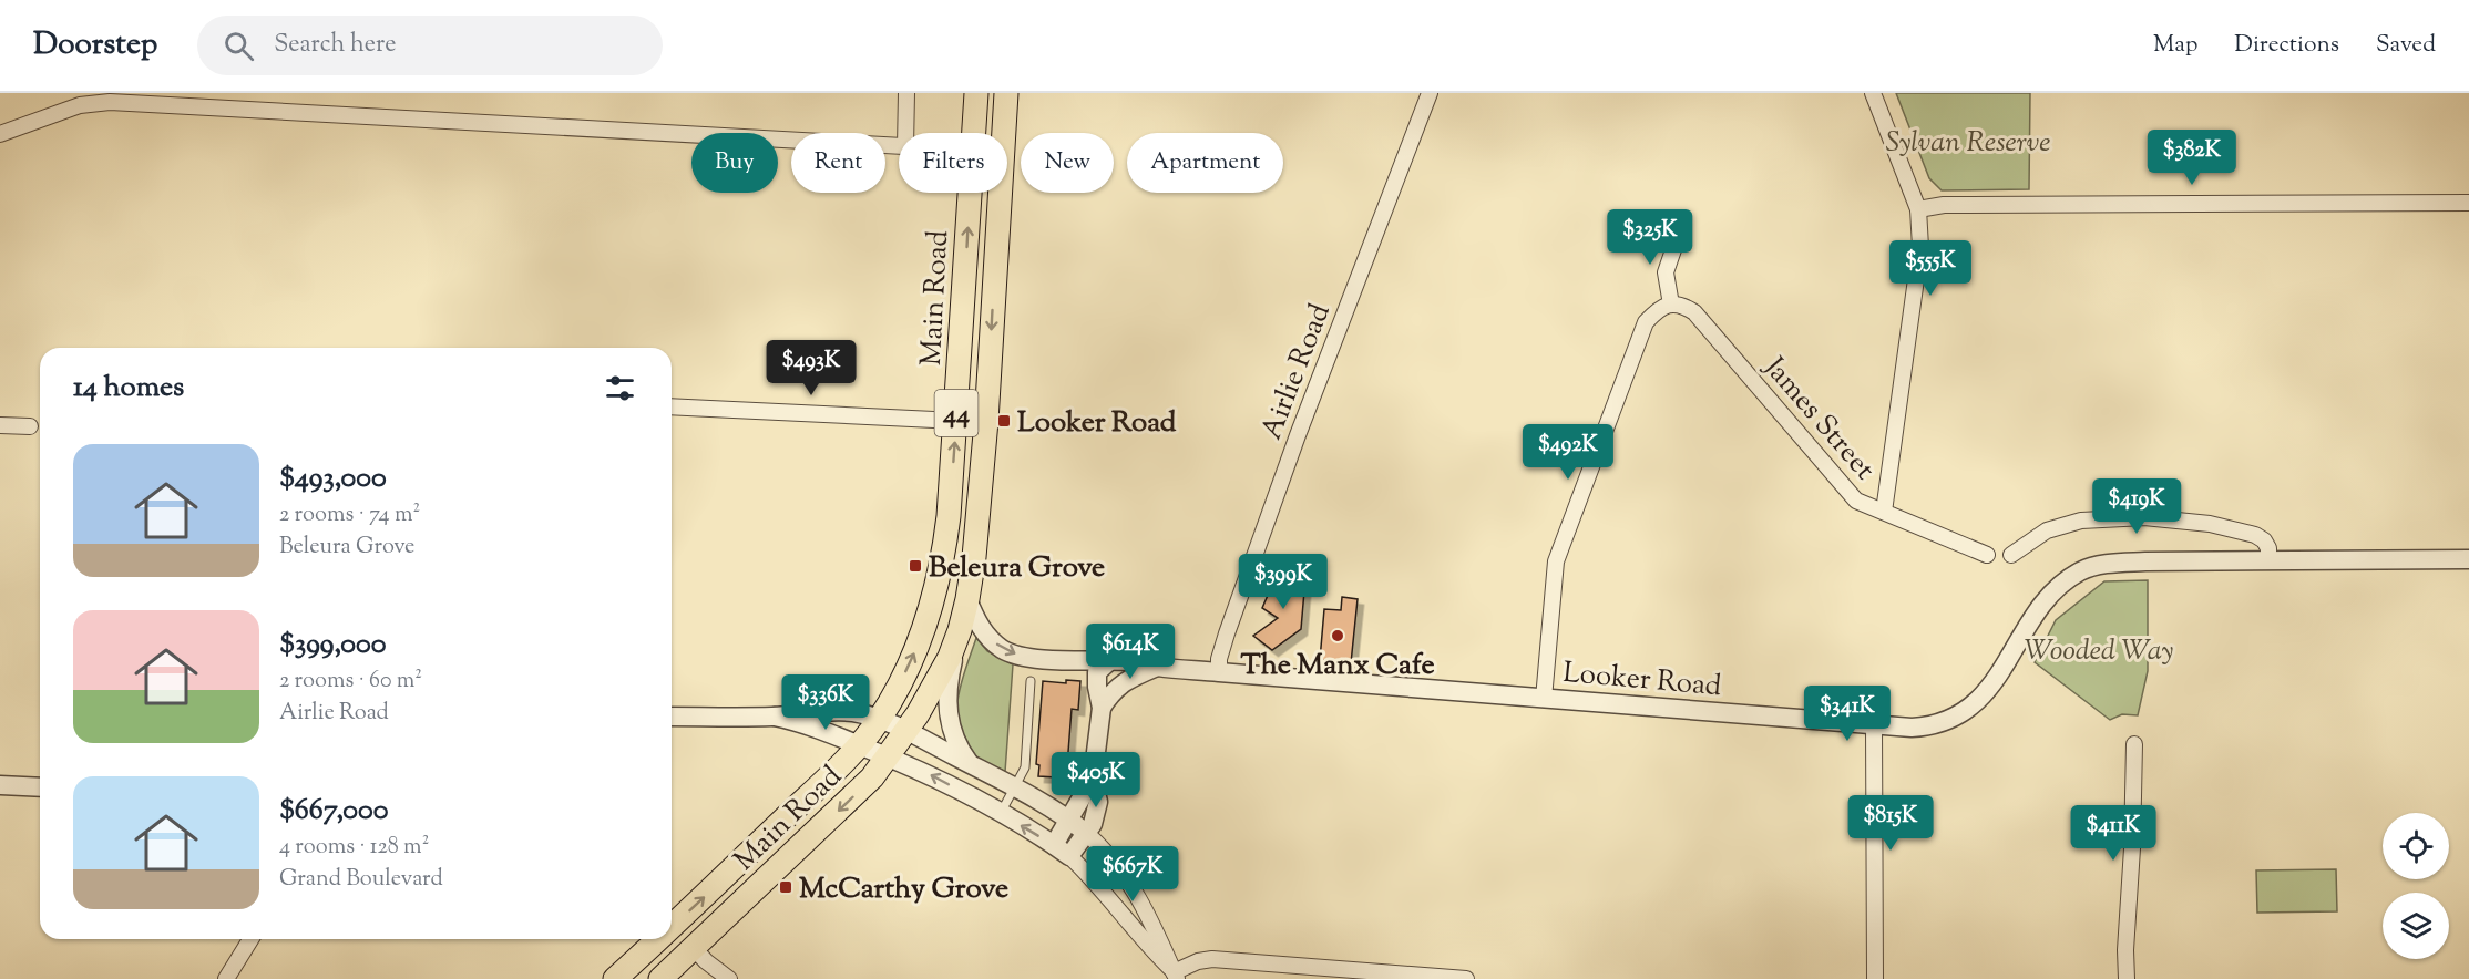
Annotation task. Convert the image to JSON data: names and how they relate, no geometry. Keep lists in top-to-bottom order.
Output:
{
  "streets": {
    "main road": ["Main Road", "44"],
    "street": ["Airlie Road", "James Street", "Looker Road"]
  },
  "crossings": [
    ["Main Road", "Looker Road"],
    ["Airlie Road", "Looker Road"]
  ],
  "parks": ["Sylvan Reserve", "Wooded Way"],
  "places": {
    "transit": ["Looker Road", "Beleura Grove", "McCarthy Grove"],
    "other": ["The Manx Cafe"]
  },
  "page": {
    "header": "Doorstep",
    "search": "Search here",
    "nav": ["Map", "Directions", "Saved"],
    "price": [
      "$382K",
      "$325K",
      "$555K",
      "$493K",
      "$492K",
      "$419K",
      "$399K",
      "$614K",
      "$336K",
      "$341K",
      "$405K",
      "$815K",
      "$411K",
      "$667K"
    ],
    "chip": [
      "Buy",
      "Rent",
      "Filters",
      "New",
      "Apartment"
    ],
    "heading": "14 homes",
    "list": [
      {
        "name": "$493,000",
        "note": "2 rooms · 74 m² · Beleura Grove"
      },
      {
        "name": "$399,000",
        "note": "2 rooms · 60 m² · Airlie Road"
      },
      {
        "name": "$667,000",
        "note": "4 rooms · 128 m² · Grand Boulevard"
      }
    ]
  }
}
